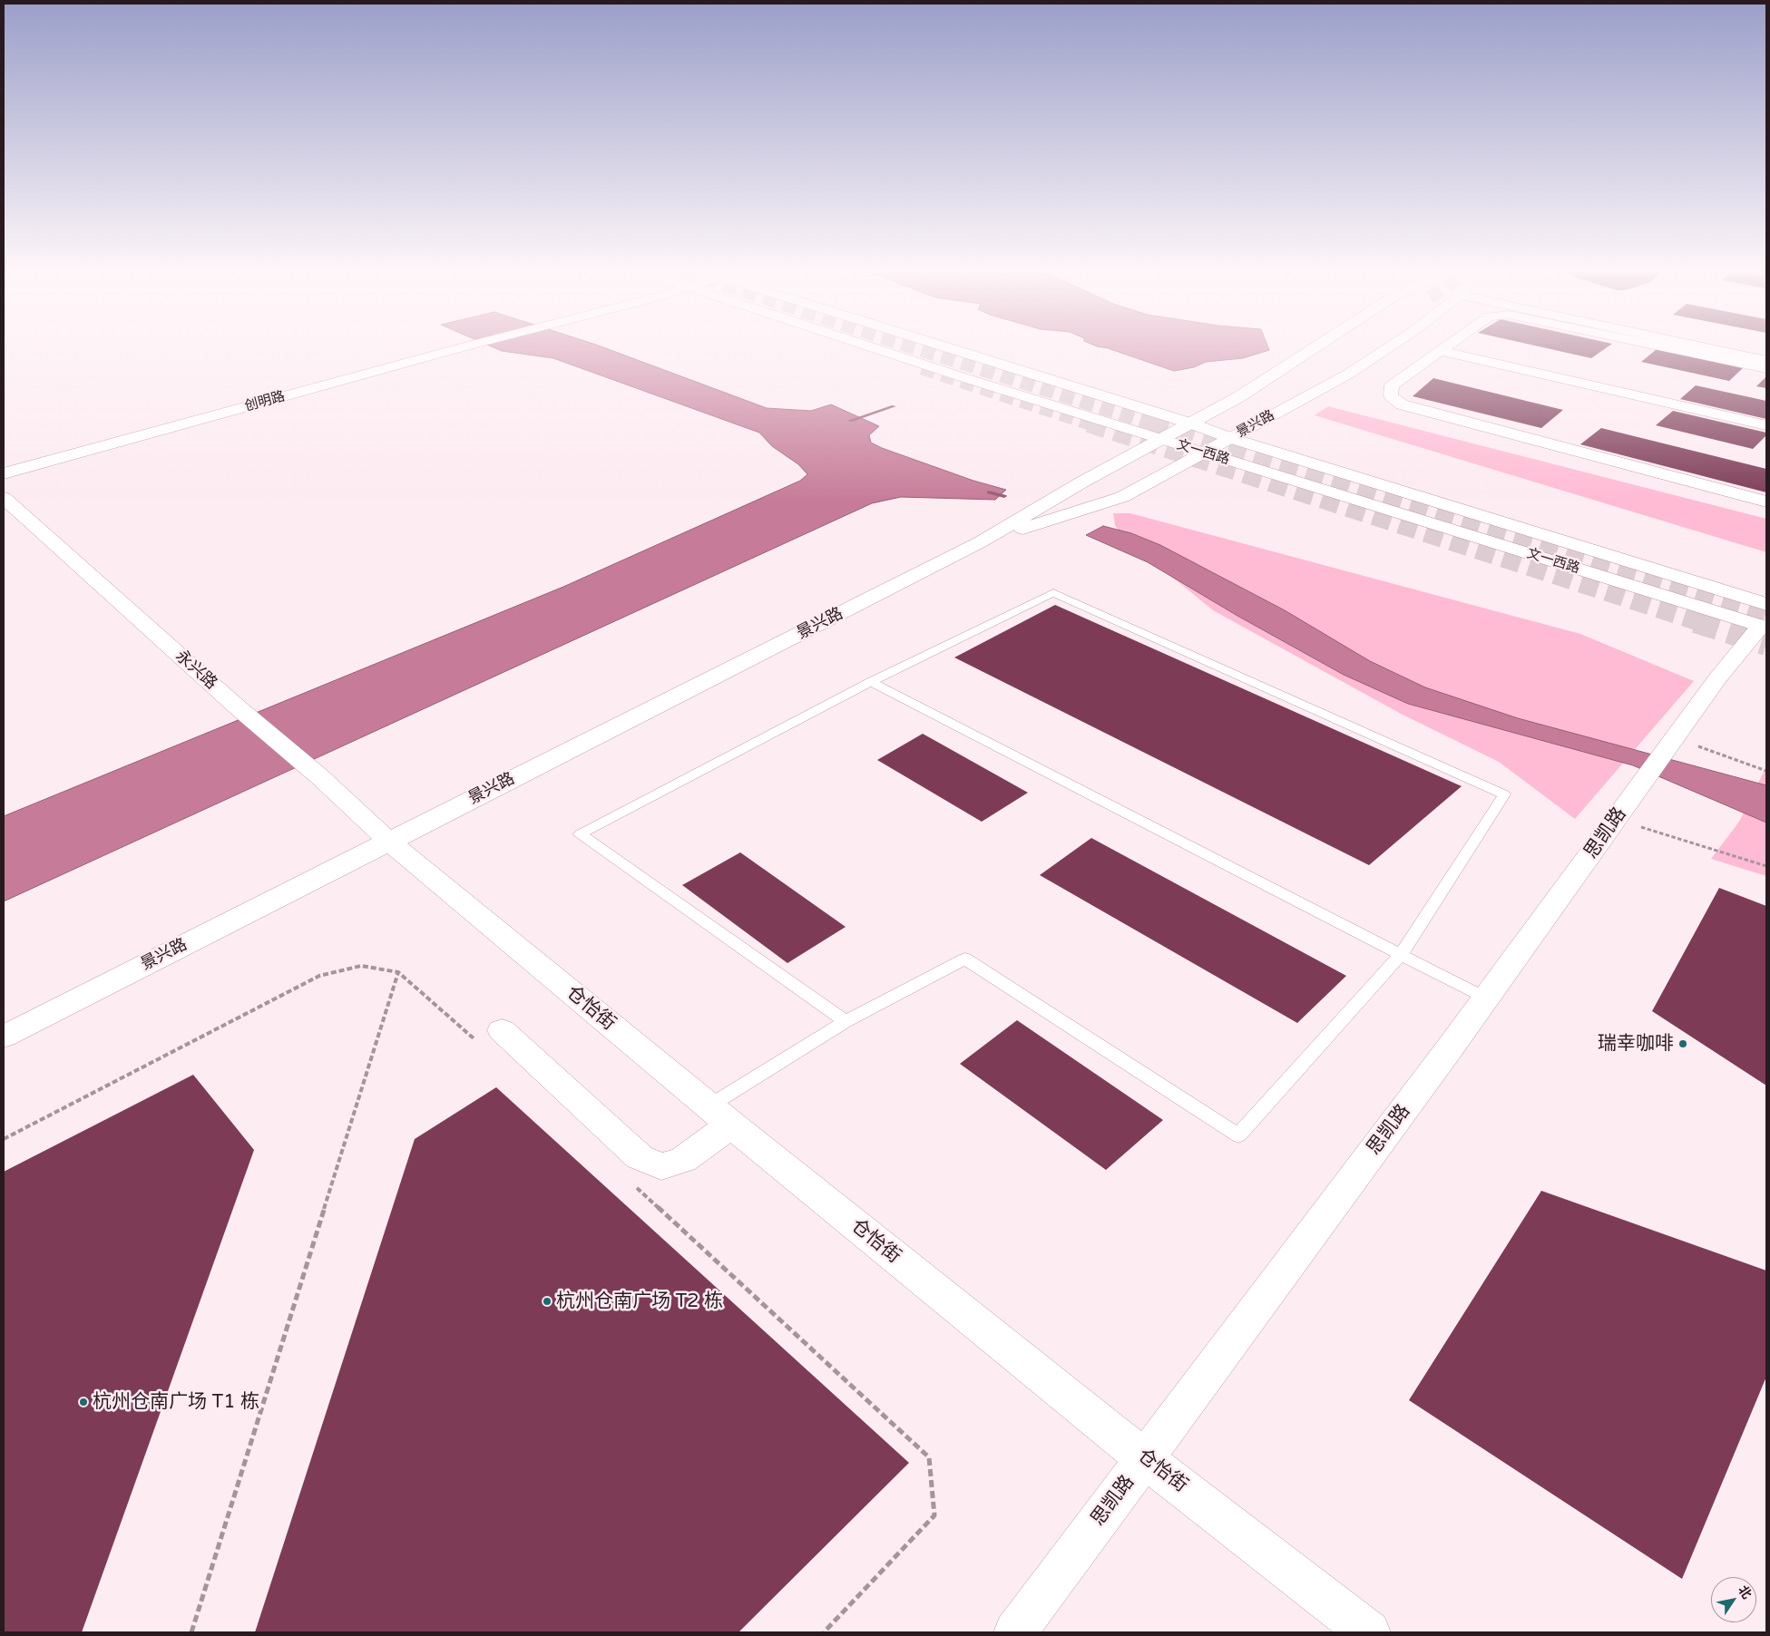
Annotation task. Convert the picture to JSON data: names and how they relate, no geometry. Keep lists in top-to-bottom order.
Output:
{
  "streets": {
    "street": [
      "创明路",
      "景兴路",
      "文一西路",
      "永兴路",
      "思凯路",
      "仓怡街"
    ]
  },
  "crossings": [
    ["景兴路", "文一西路"],
    ["景兴路", "永兴路"],
    ["景兴路", "仓怡街"],
    ["文一西路", "思凯路"],
    ["永兴路", "仓怡街"],
    ["思凯路", "仓怡街"]
  ],
  "places": ["瑞幸咖啡", "杭州仓南广场 T2 栋", "杭州仓南广场 T1 栋"],
  "north": "top right"
}
